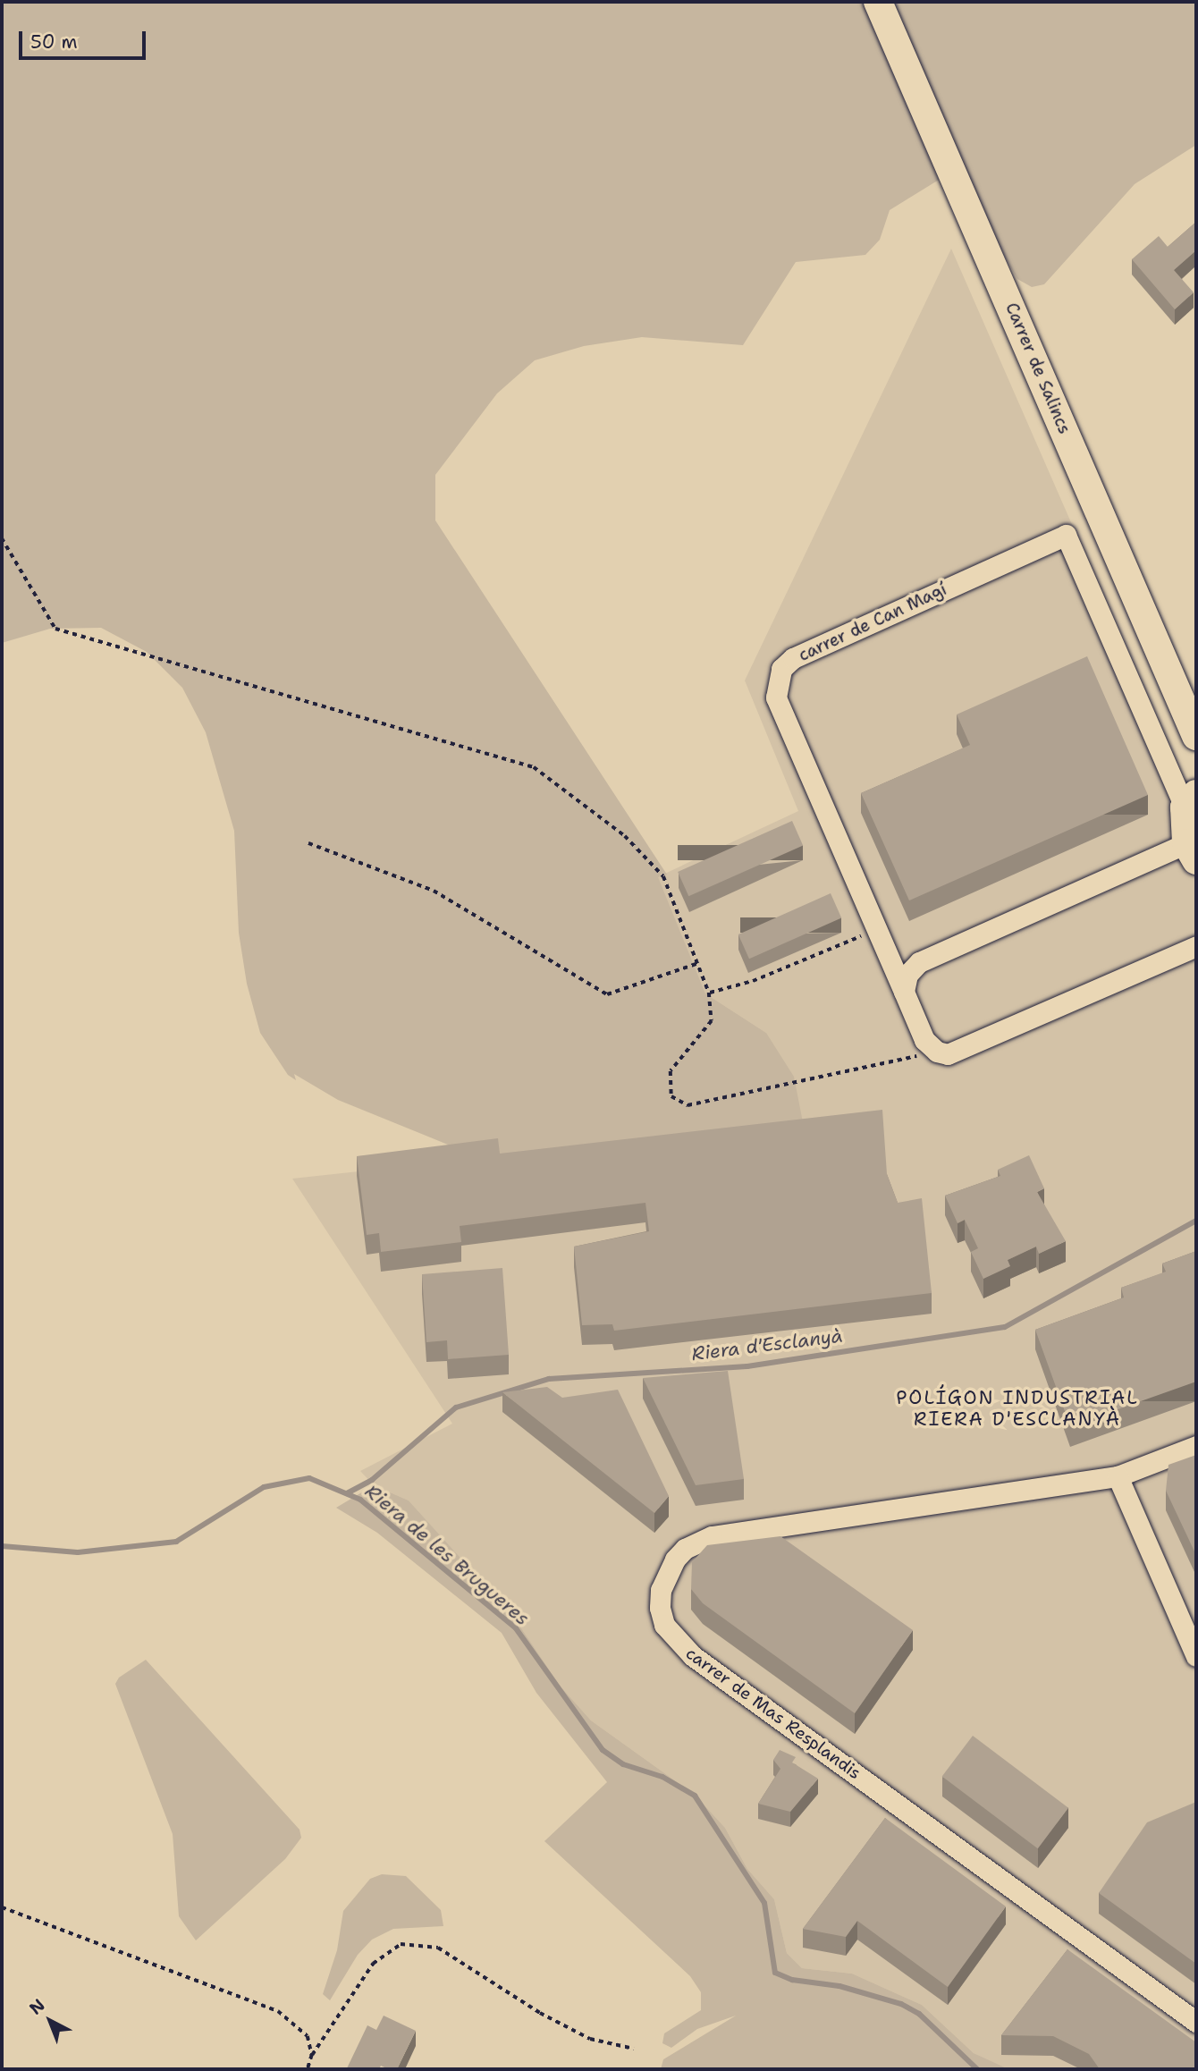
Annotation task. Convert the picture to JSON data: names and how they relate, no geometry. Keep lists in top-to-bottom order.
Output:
{
  "streets": {
    "main road": ["Carrer de Salincs"],
    "street": ["carrer de Can Magí", "carrer de Mas Resplandis"]
  },
  "districts": ["POLÍGON INDUSTRIAL RIERA D'ESCLANYÀ"],
  "water": ["Riera d'Esclanyà", "Riera de les Brugueres"],
  "scale_bar": "50 m",
  "north": "top left"
}
